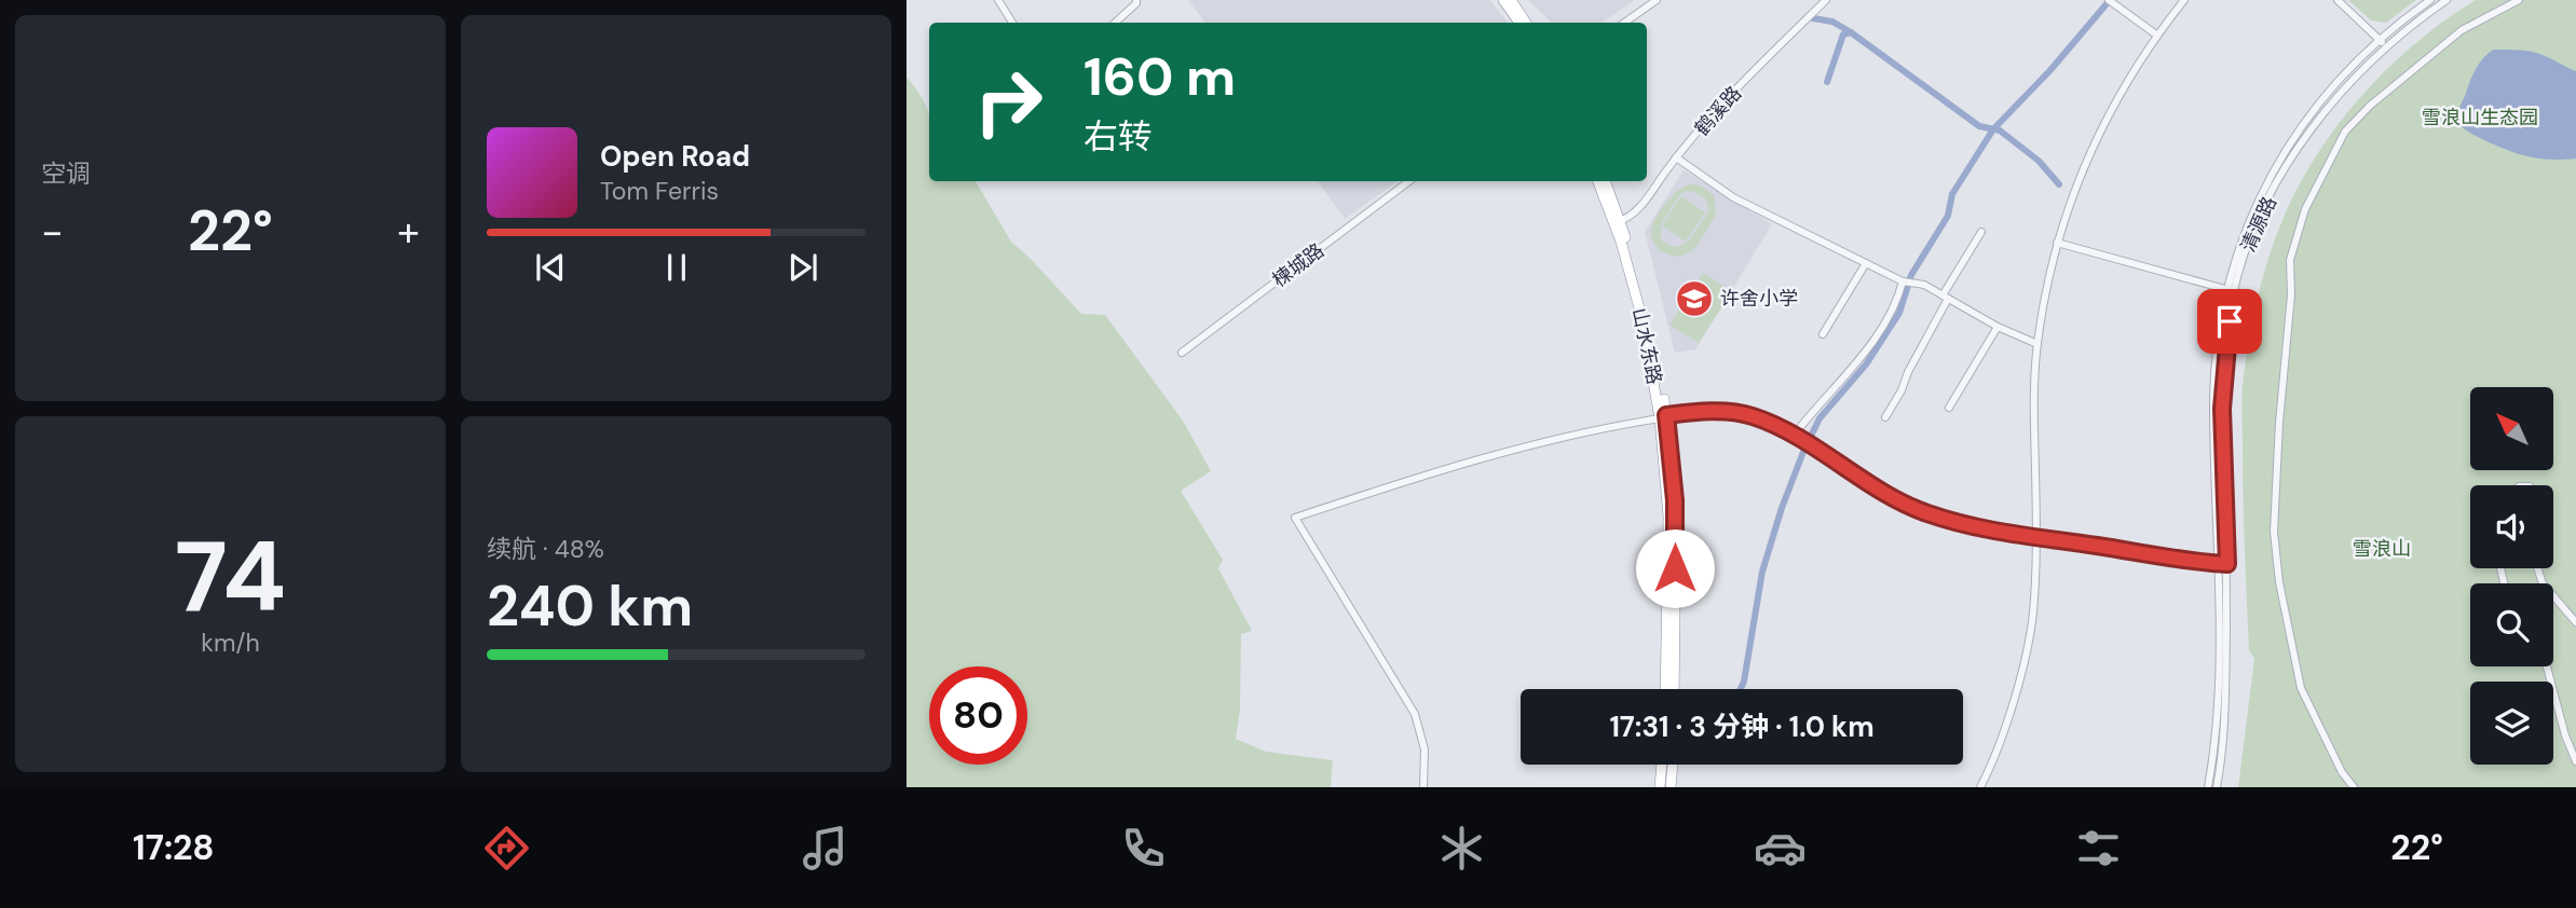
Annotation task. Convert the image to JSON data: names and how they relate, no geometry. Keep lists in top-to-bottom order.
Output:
{
  "streets": {
    "highway": ["山水东路"],
    "street": ["鹤溪路", "清源路", "楝城路"]
  },
  "crossings": [
    ["鹤溪路", "山水东路"]
  ],
  "parks": ["雪浪山生态园", "雪浪山"],
  "places": {
    "school or university": ["许舍小学"]
  },
  "north": "top left",
  "page": {
    "tile": [
      "空调",
      ["74", "km/h"],
      ["续航 · 48%", "240 km"]
    ],
    "turn": ["160 m", "右转"],
    "song": ["Open Road", "Tom Ferris"],
    "heat": ["−", "22°", "+"],
    "limit": "80",
    "trip": "17:31 · 3 分钟 · 1.0 km",
    "tabs": ["17:28", "22°"]
  }
}
